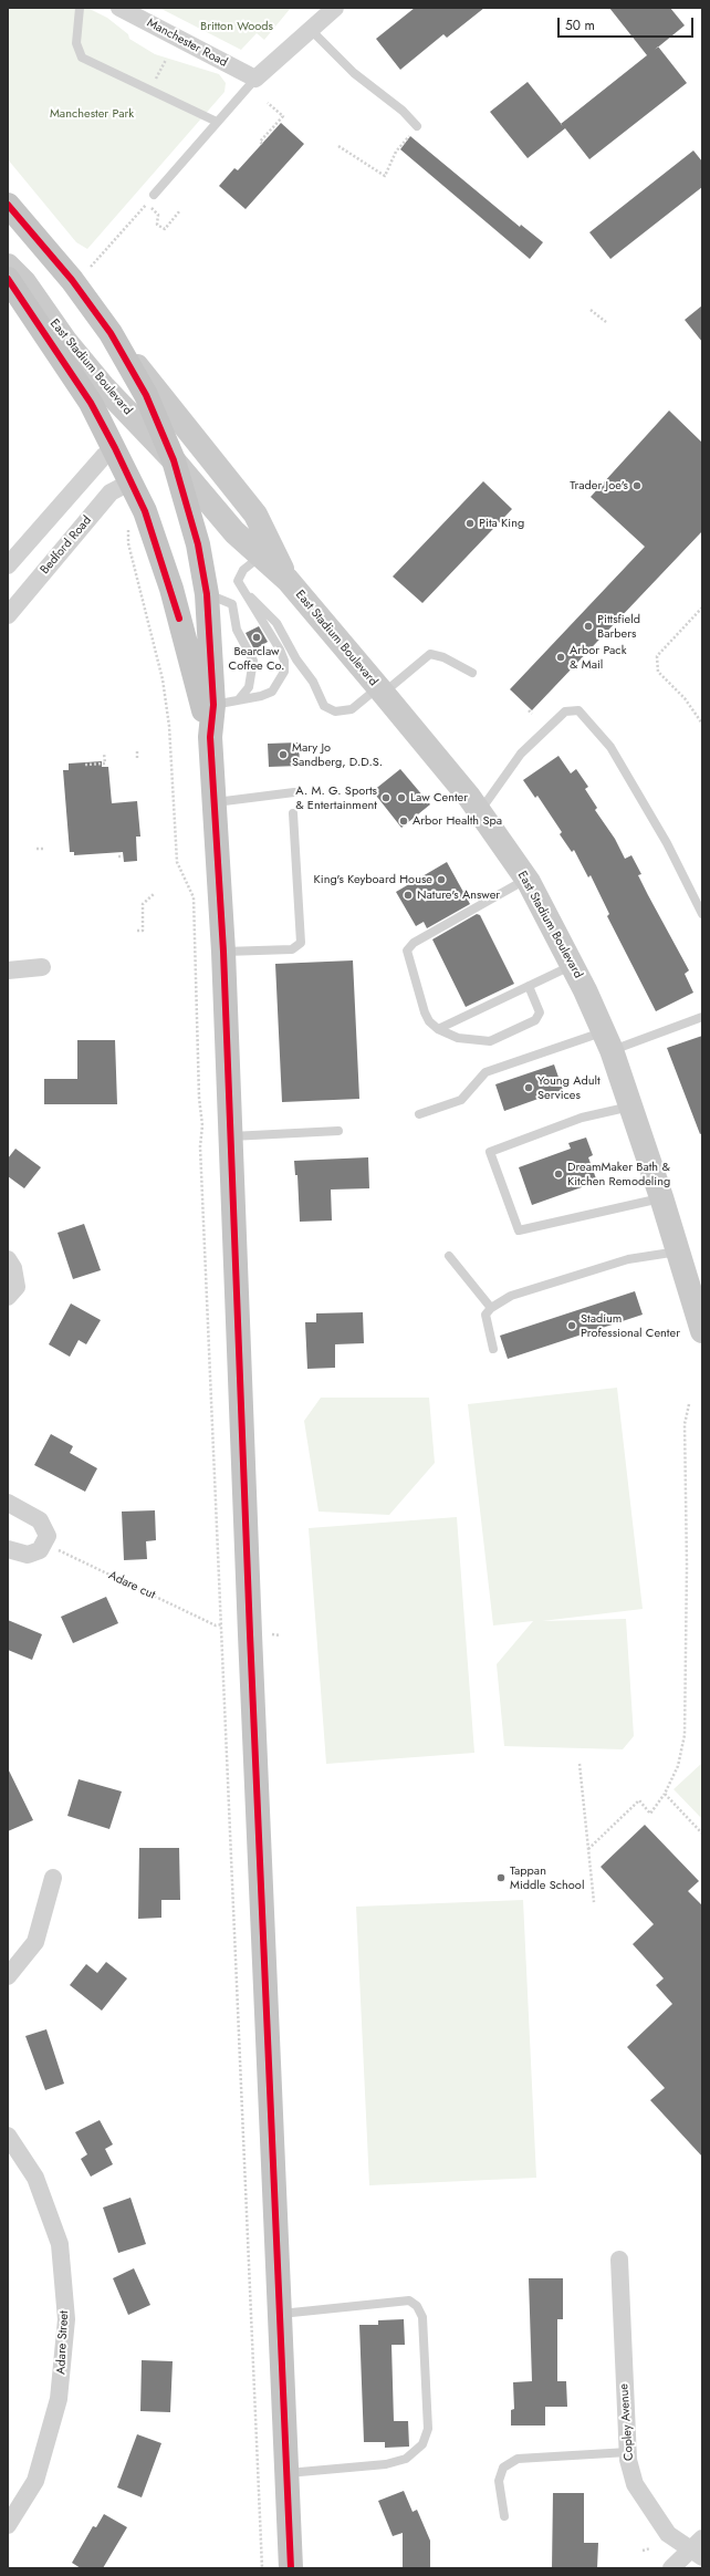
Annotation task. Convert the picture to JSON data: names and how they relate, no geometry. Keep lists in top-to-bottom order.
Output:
{
  "streets": {
    "main road": ["East Stadium Boulevard"],
    "street": [
      "Manchester Road",
      "Bedford Road",
      "Adare Street",
      "Copley Avenue"
    ],
    "path": ["Adare cut"]
  },
  "parks": ["Britton Woods", "Manchester Park"],
  "places": [
    "Trader Joe's",
    "Pita King",
    "Pittsfield Barbers",
    "Bearclaw Coffee Co.",
    "Arbor Pack & Mail",
    "Mary Jo Sandberg, D.D.S.",
    "A. M. G. Sports & Entertainment",
    "Law Center",
    "Arbor Health Spa",
    "King's Keyboard House",
    "Nature's Answer",
    "Young Adult Services",
    "DreamMaker Bath & Kitchen Remodeling",
    "Stadium Professional Center",
    "Tappan Middle School"
  ],
  "scale_bar": "50 m"
}
